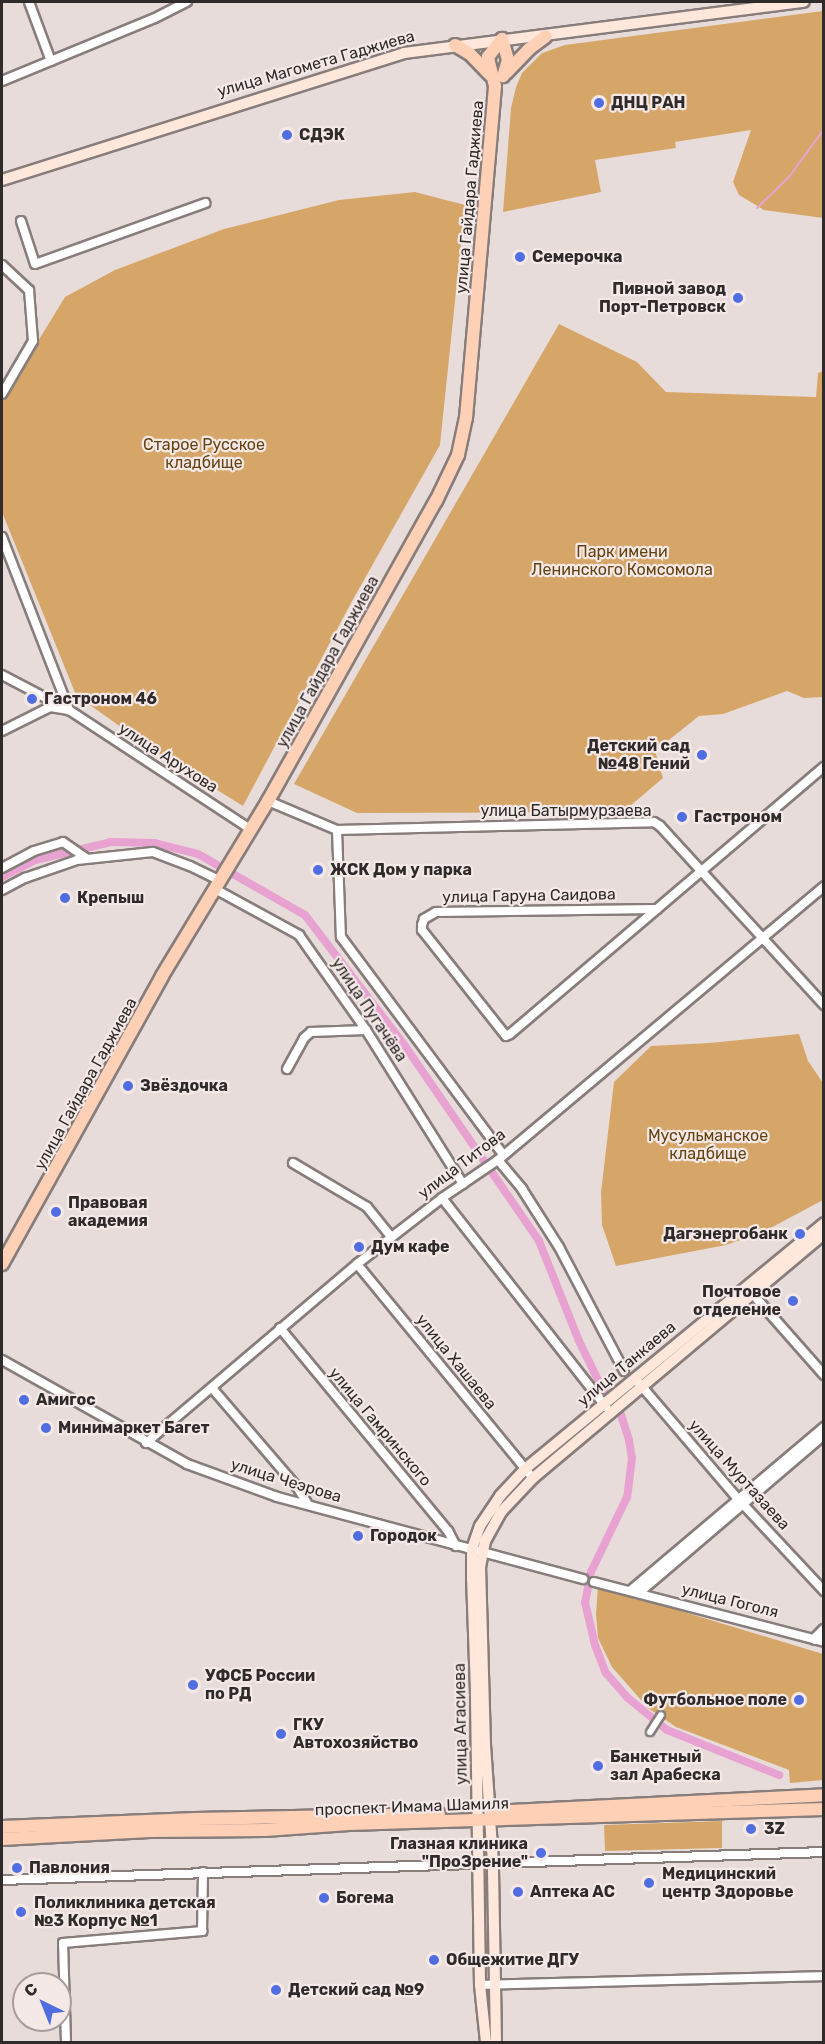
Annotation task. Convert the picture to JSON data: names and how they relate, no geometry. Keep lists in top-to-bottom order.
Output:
{
  "streets": {
    "main road": [
      "улица Магомета Гаджиева",
      "улица Гайдара Гаджиева",
      "улица Танкаева",
      "улица Агасиева",
      "проспект Имама Шамиля"
    ],
    "street": [
      "улица Арухова",
      "улица Батырмурзаева",
      "улица Гаруна Саидова",
      "улица Пугачёва",
      "улица Титова",
      "улица Хашаева",
      "улица Гамринского",
      "улица Муртазаева",
      "улица Чеэрова",
      "улица Гоголя"
    ]
  },
  "crossings": [
    ["улица Магомета Гаджиева", "улица Гайдара Гаджиева"],
    ["улица Гайдара Гаджиева", "улица Арухова"],
    ["улица Гайдара Гаджиева", "улица Батырмурзаева"],
    ["улица Гайдара Гаджиева", "улица Пугачёва"],
    ["улица Батырмурзаева", "улица Гаруна Саидова"],
    ["улица Батырмурзаева", "улица Титова"],
    ["улица Батырмурзаева", "улица Муртазаева"],
    ["улица Пугачёва", "улица Титова"],
    ["улица Титова", "улица Хашаева"],
    ["улица Титова", "улица Гамринского"],
    ["улица Титова", "улица Муртазаева"],
    ["улица Титова", "улица Чеэрова"],
    ["улица Хашаева", "улица Танкаева"],
    ["улица Танкаева", "улица Муртазаева"],
    ["улица Танкаева", "улица Чеэрова"],
    ["улица Танкаева", "улица Агасиева"],
    ["улица Гамринского", "улица Чеэрова"],
    ["улица Чеэрова", "улица Агасиева"],
    ["улица Агасиева", "проспект Имама Шамиля"]
  ],
  "parks": ["Старое Русское кладбище", "Парк имени Ленинского Комсомола", "Мусульманское кладбище"],
  "places": [
    "ДНЦ РАН",
    "СДЭК",
    "Семерочка",
    "Пивной завод Порт-Петровск",
    "Гастроном 46",
    "Детский сад №48 Гений",
    "Гастроном",
    "ЖСК Дом у парка",
    "Крепыш",
    "Звёздочка",
    "Правовая академия",
    "Дагэнергобанк",
    "Дум кафе",
    "Почтовое отделение",
    "Амигос",
    "Минимаркет Багет",
    "Городок",
    "УФСБ России по РД",
    "Футбольное поле",
    "ГКУ Автохозяйство",
    "Банкетный зал Арабеска",
    "3Z",
    "Глазная клиника \"ПроЗрение\"",
    "Павлония",
    "Медицинский центр Здоровье",
    "Аптека АС",
    "Богема",
    "Поликлиника детская №3 Корпус №1",
    "Общежитие ДГУ",
    "Детский сад №9"
  ],
  "north": "top left"
}
